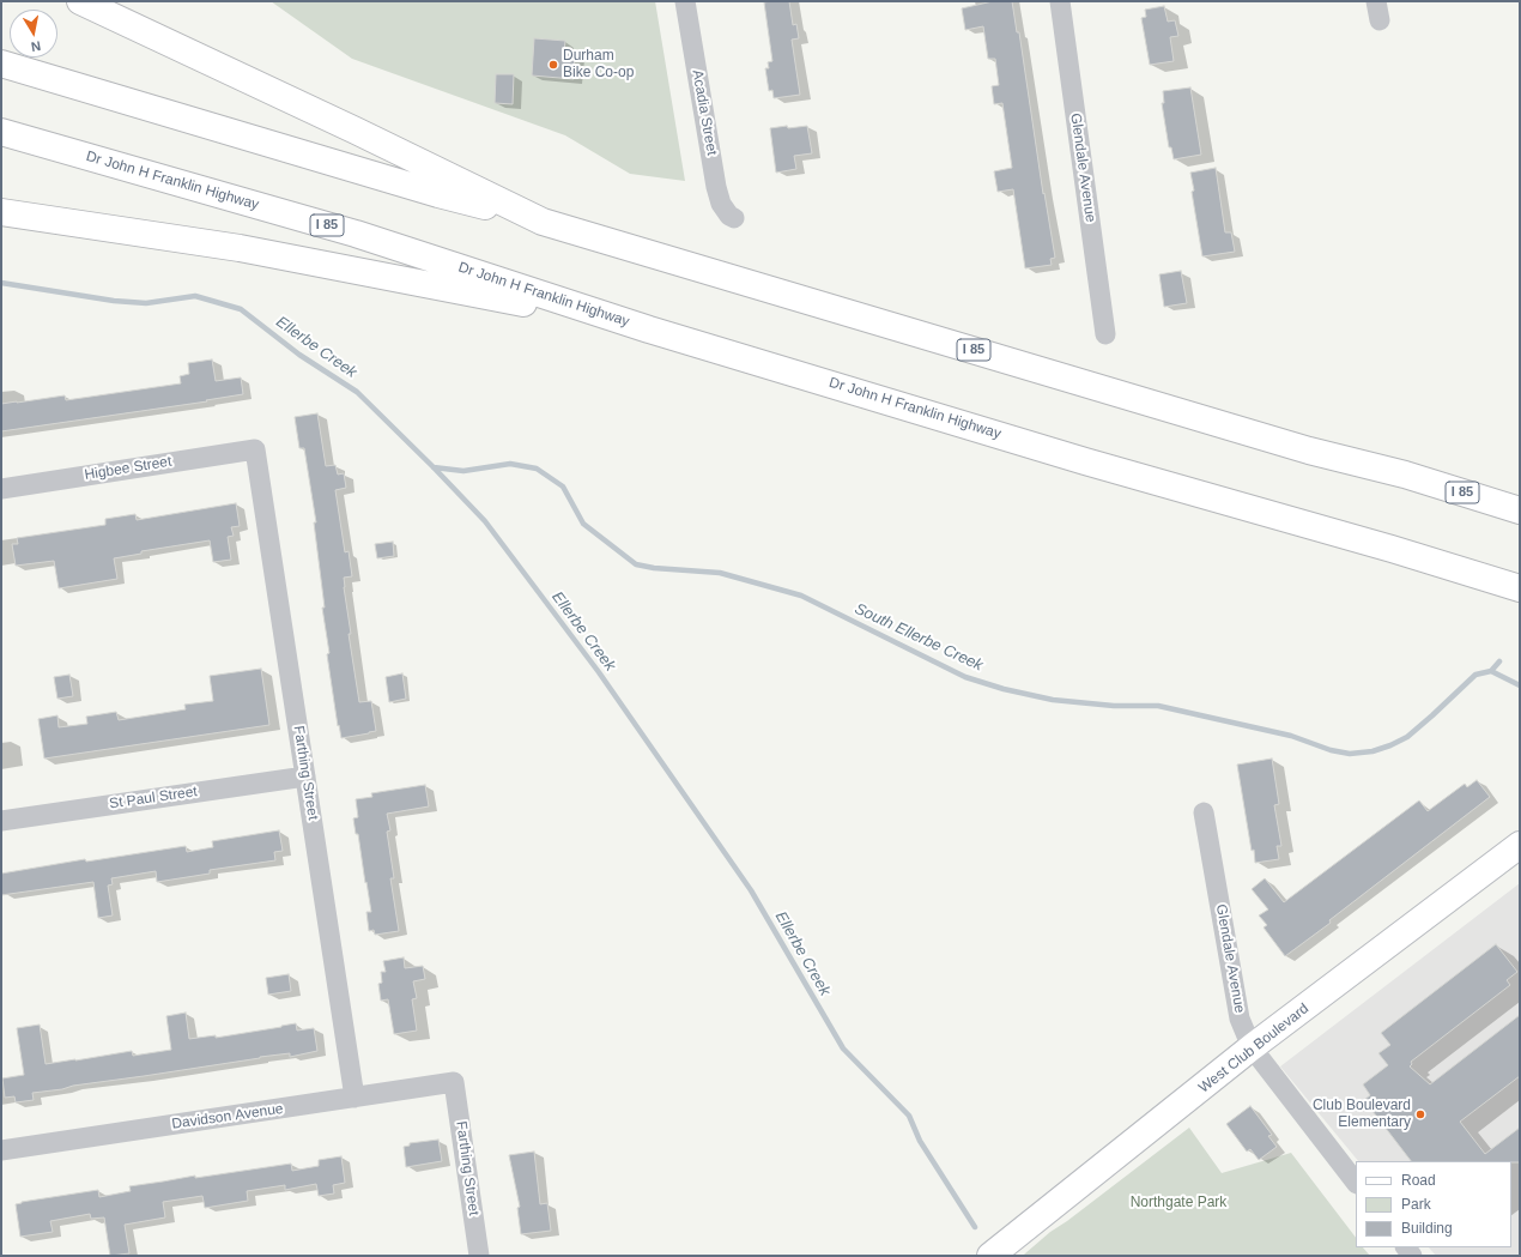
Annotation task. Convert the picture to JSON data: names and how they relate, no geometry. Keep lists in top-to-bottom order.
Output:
{
  "streets": {
    "main road": ["Dr John H Franklin Highway", "I 85", "West Club Boulevard"],
    "street": [
      "Acadia Street",
      "Glendale Avenue",
      "Higbee Street",
      "Farthing Street",
      "St Paul Street",
      "Davidson Avenue"
    ]
  },
  "crossings": [
    ["Glendale Avenue", "West Club Boulevard"],
    ["Higbee Street", "Farthing Street"],
    ["Farthing Street", "St Paul Street"],
    ["Farthing Street", "Davidson Avenue"]
  ],
  "water": ["Ellerbe Creek", "South Ellerbe Creek"],
  "parks": ["Northgate Park"],
  "places": ["Durham Bike Co-op", "Club Boulevard Elementary"],
  "legend": ["Road", "Park", "Building"],
  "north": "bottom"
}
